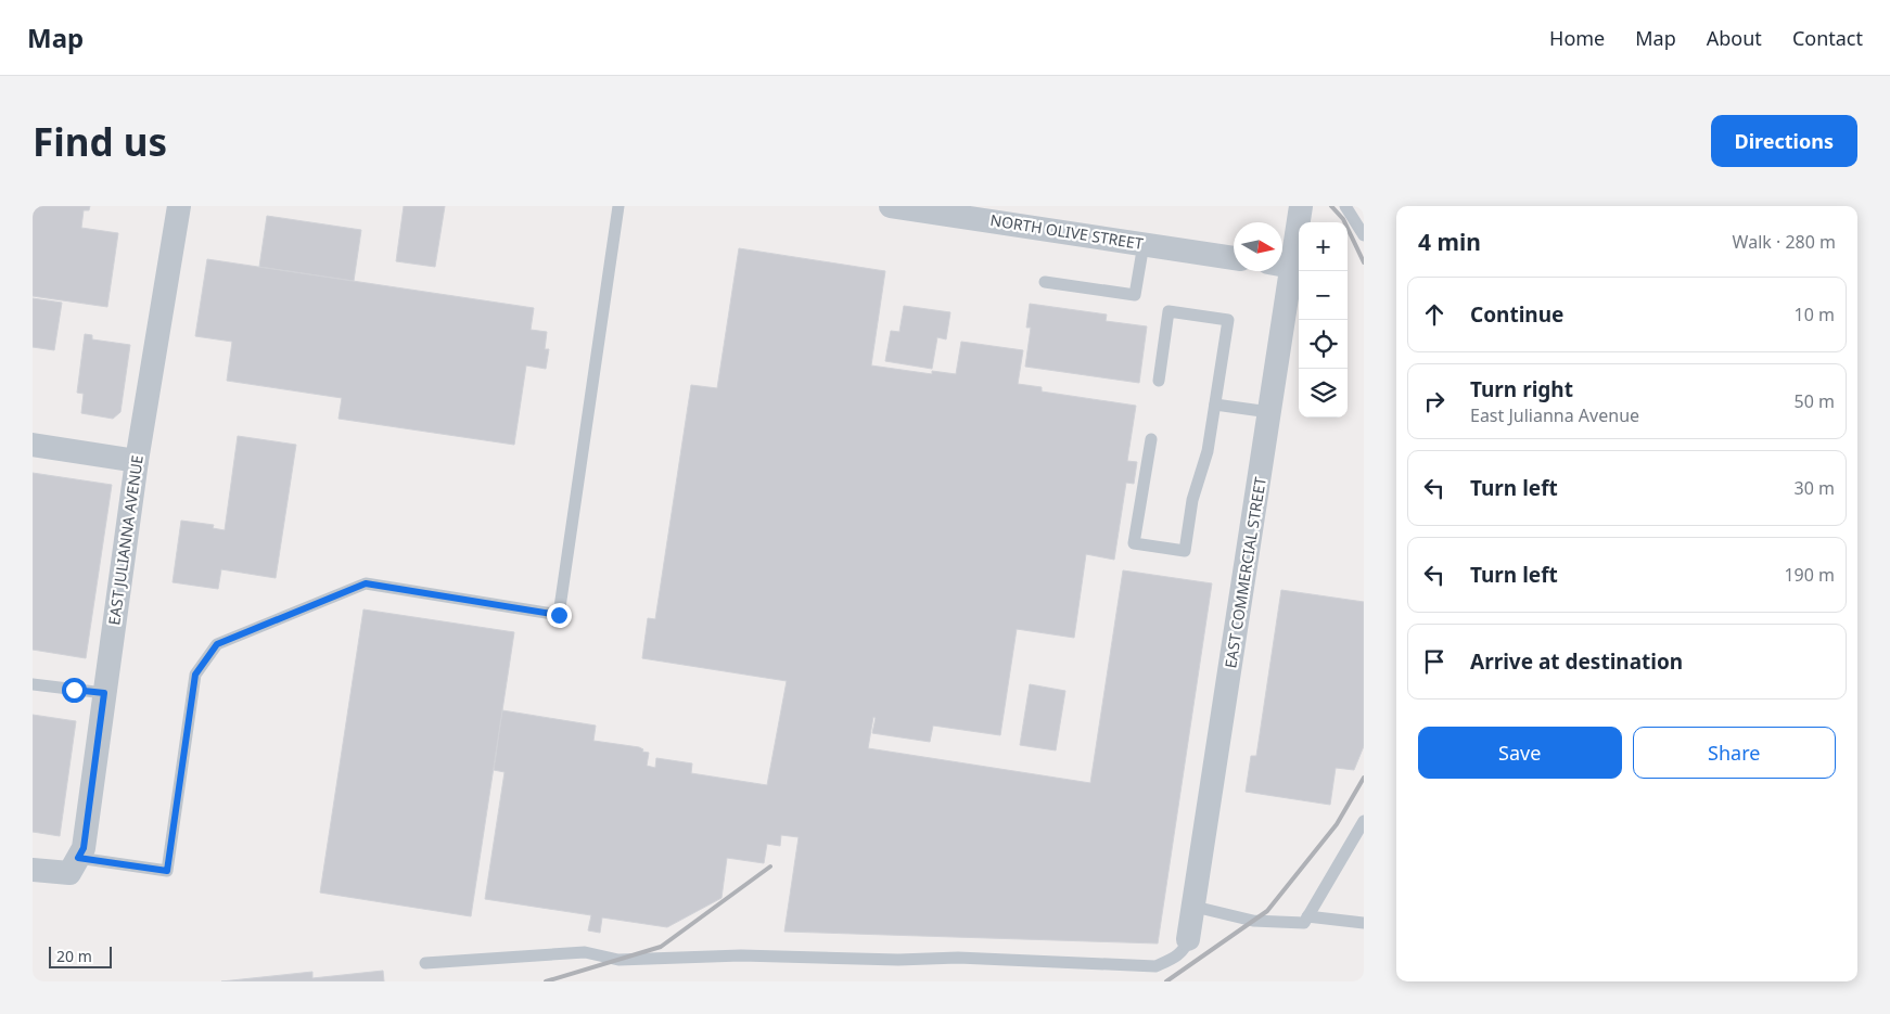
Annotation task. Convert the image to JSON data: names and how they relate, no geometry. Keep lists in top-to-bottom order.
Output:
{
  "streets": {
    "street": ["NORTH OLIVE STREET", "EAST JULIANNA AVENUE", "EAST COMMERCIAL STREET"]
  },
  "scale_bar": "20 m",
  "north": "right",
  "page": {
    "header": "Map",
    "nav": [
      "Home",
      "Map",
      "About",
      "Contact"
    ],
    "buttons": [
      "Directions",
      ["Save", "Share"]
    ],
    "title": "Find us",
    "heading": ["4 min", "Walk · 280 m"],
    "map_buttons": ["+", "−"],
    "list": [
      ["Continue", "10 m"],
      ["Turn right", "East Julianna Avenue", "50 m"],
      ["Turn left", "30 m"],
      ["Turn left", "190 m"],
      "Arrive at destination"
    ],
    "scale": "20 m"
  }
}
